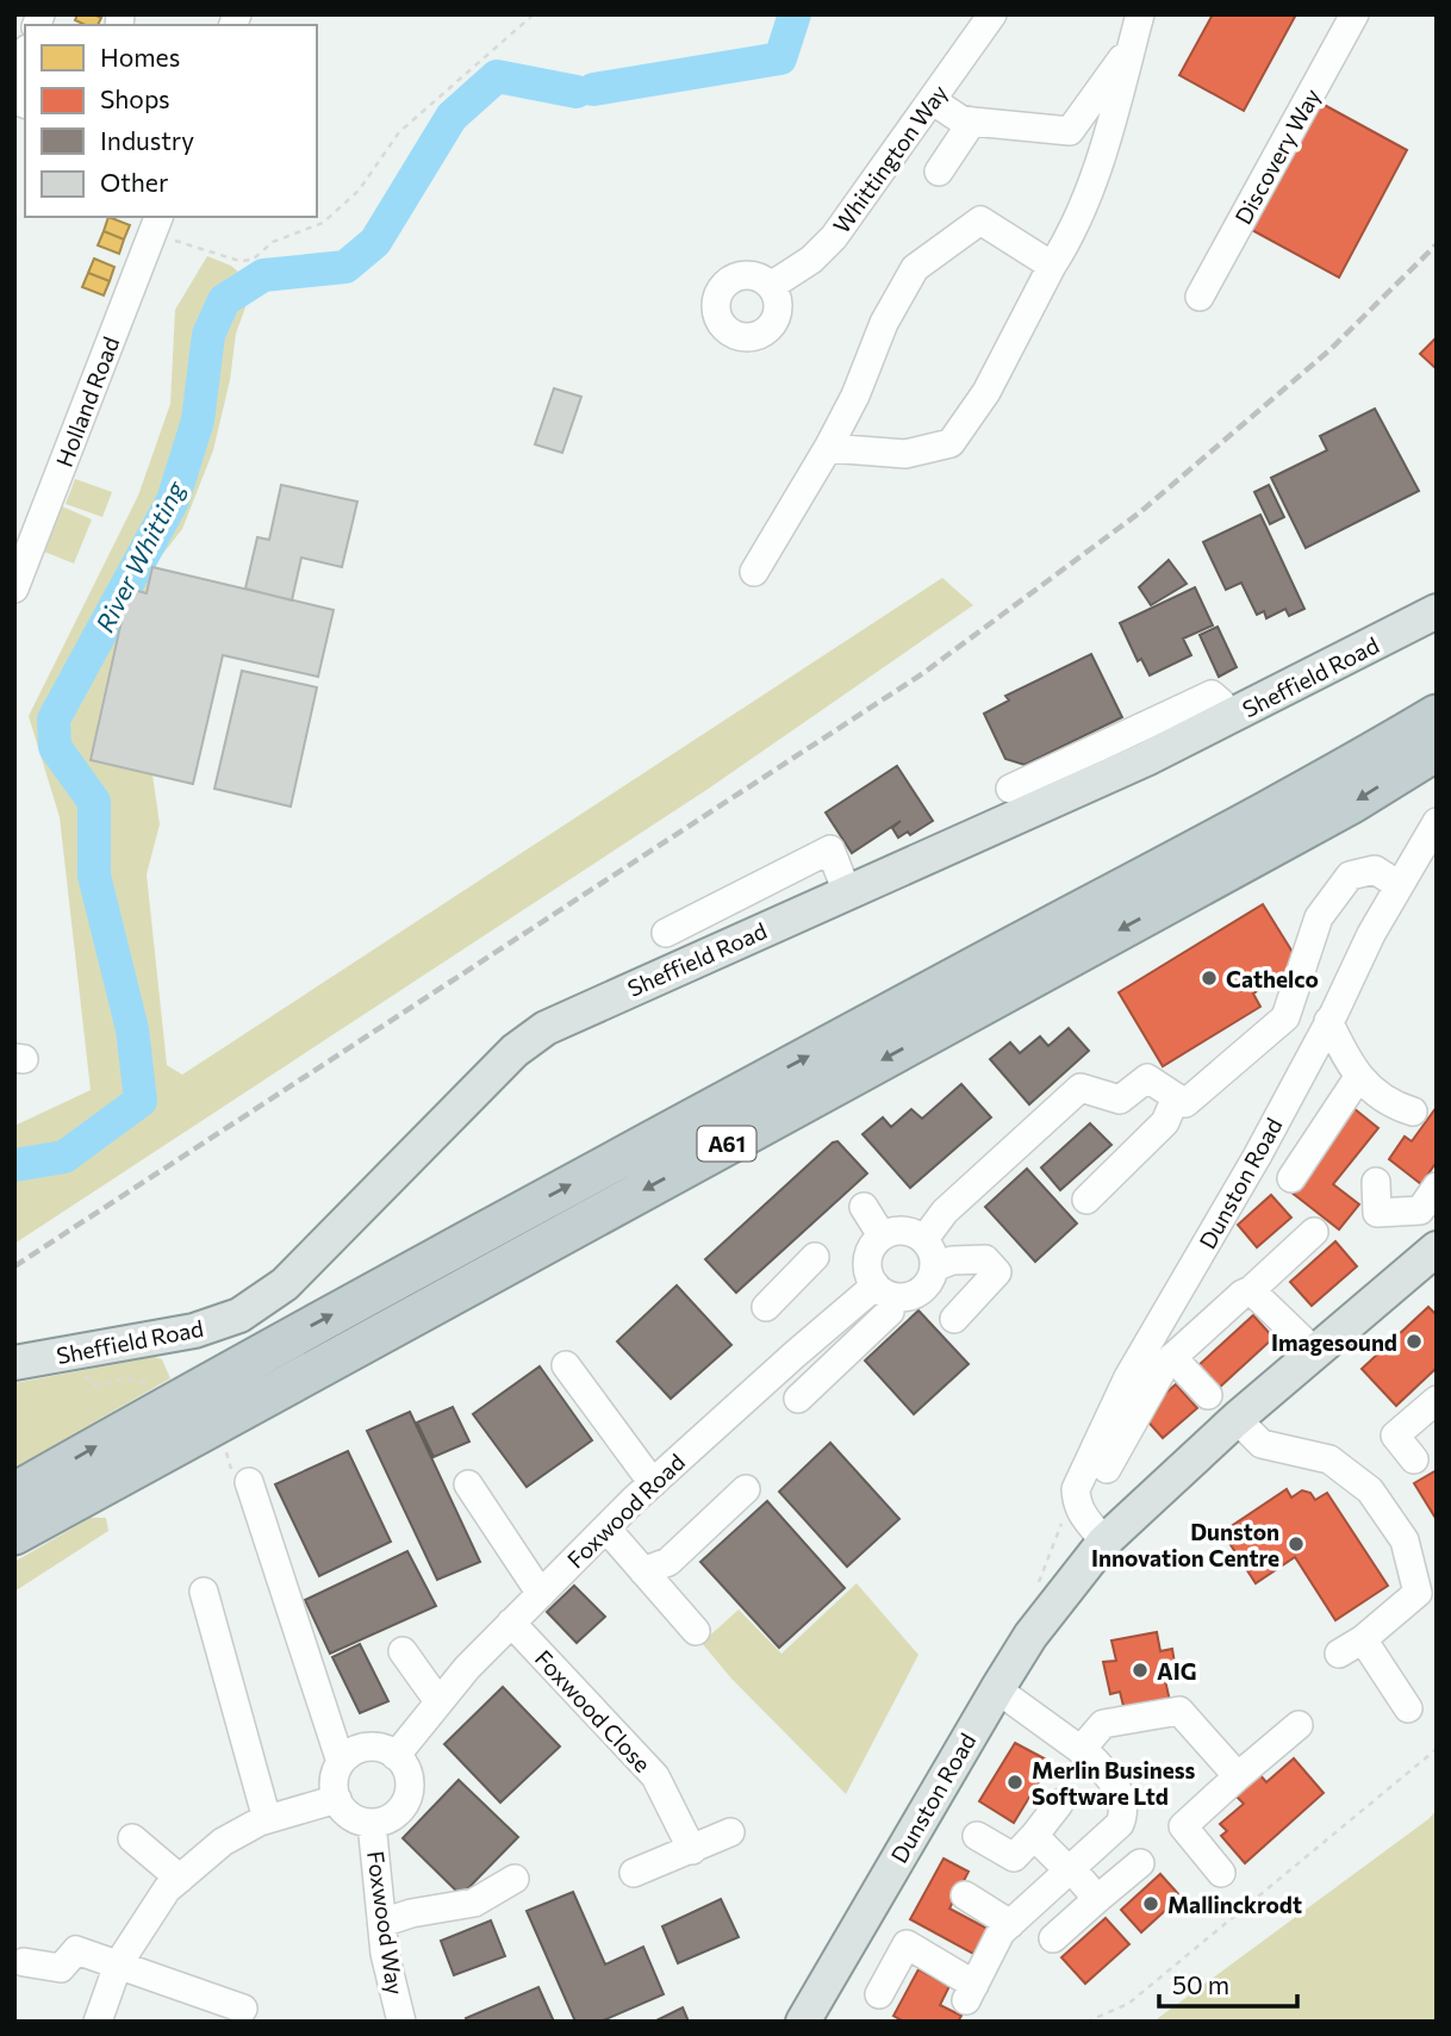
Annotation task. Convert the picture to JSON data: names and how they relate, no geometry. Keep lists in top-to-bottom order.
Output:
{
  "streets": {
    "highway": ["A61"],
    "main road": ["Sheffield Road", "Dunston Road"],
    "street": [
      "Discovery Way",
      "Whittington Way",
      "Holland Road",
      "Foxwood Road",
      "Foxwood Close",
      "Foxwood Way"
    ]
  },
  "crossings": [
    ["Foxwood Road", "Foxwood Close"],
    ["Foxwood Road", "Foxwood Way"]
  ],
  "water": ["River Whitting"],
  "places": [
    "Cathelco",
    "Imagesound",
    "Dunston Innovation Centre",
    "AIG",
    "Merlin Business Software Ltd",
    "Mallinckrodt"
  ],
  "legend": [
    "Homes",
    "Shops",
    "Industry",
    "Other"
  ],
  "scale_bar": "50 m"
}
